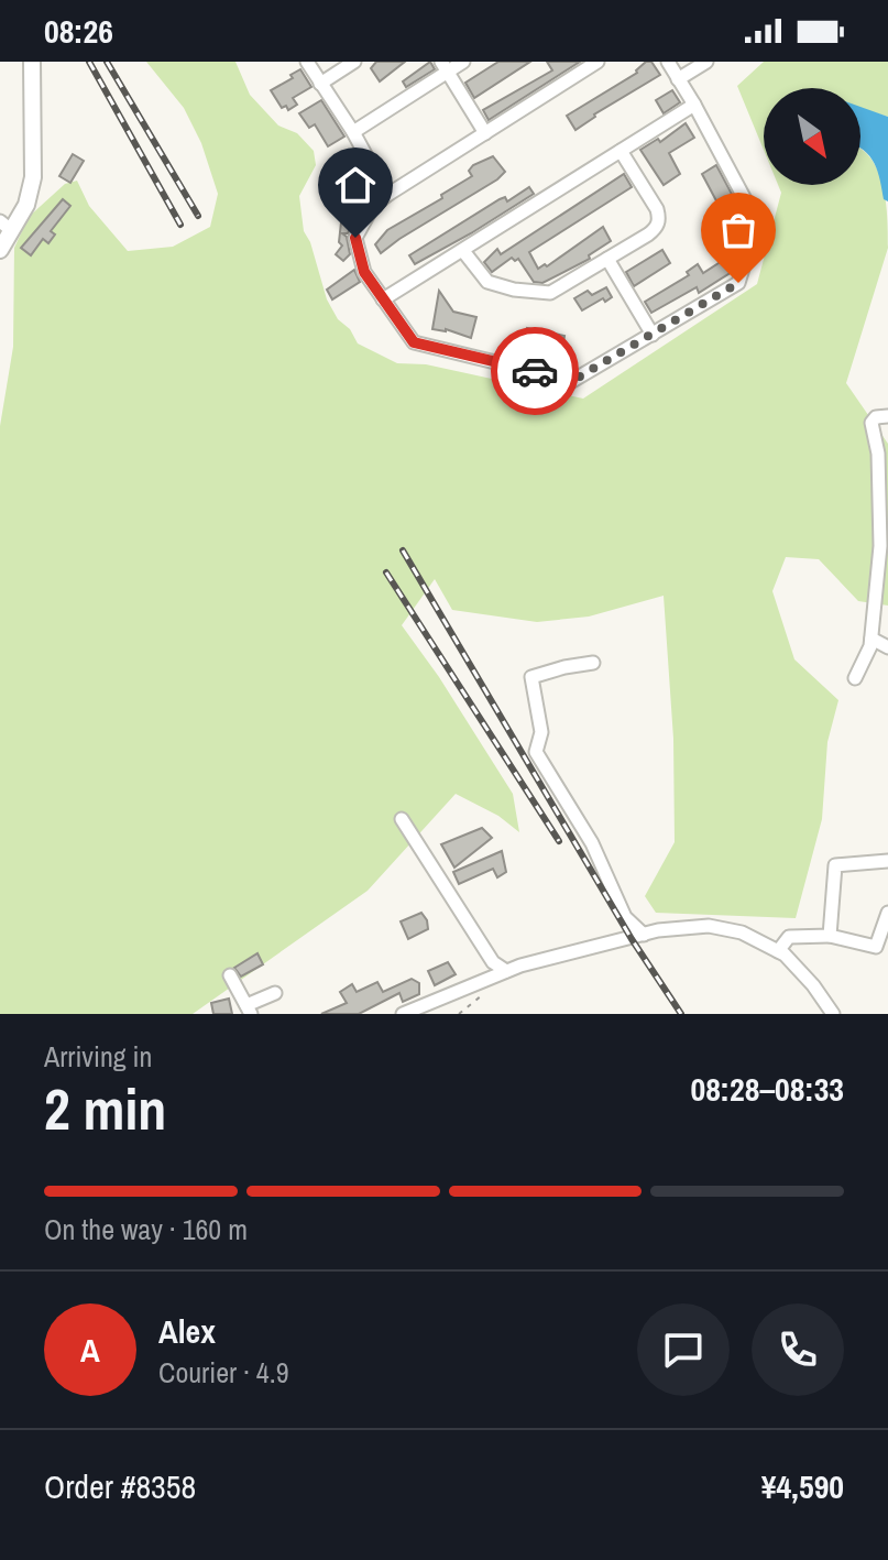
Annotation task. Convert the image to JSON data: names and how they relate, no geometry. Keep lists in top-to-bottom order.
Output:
{
  "north": "bottom right",
  "page": {
    "status": "08:26",
    "heading": ["2 min", "Arriving in", "08:28–08:33"],
    "panel": [
      "Alex",
      "Courier · 4.9",
      "Order #8358",
      "¥4,590"
    ],
    "bar": "On the way · 160 m",
    "round": "A"
  }
}
